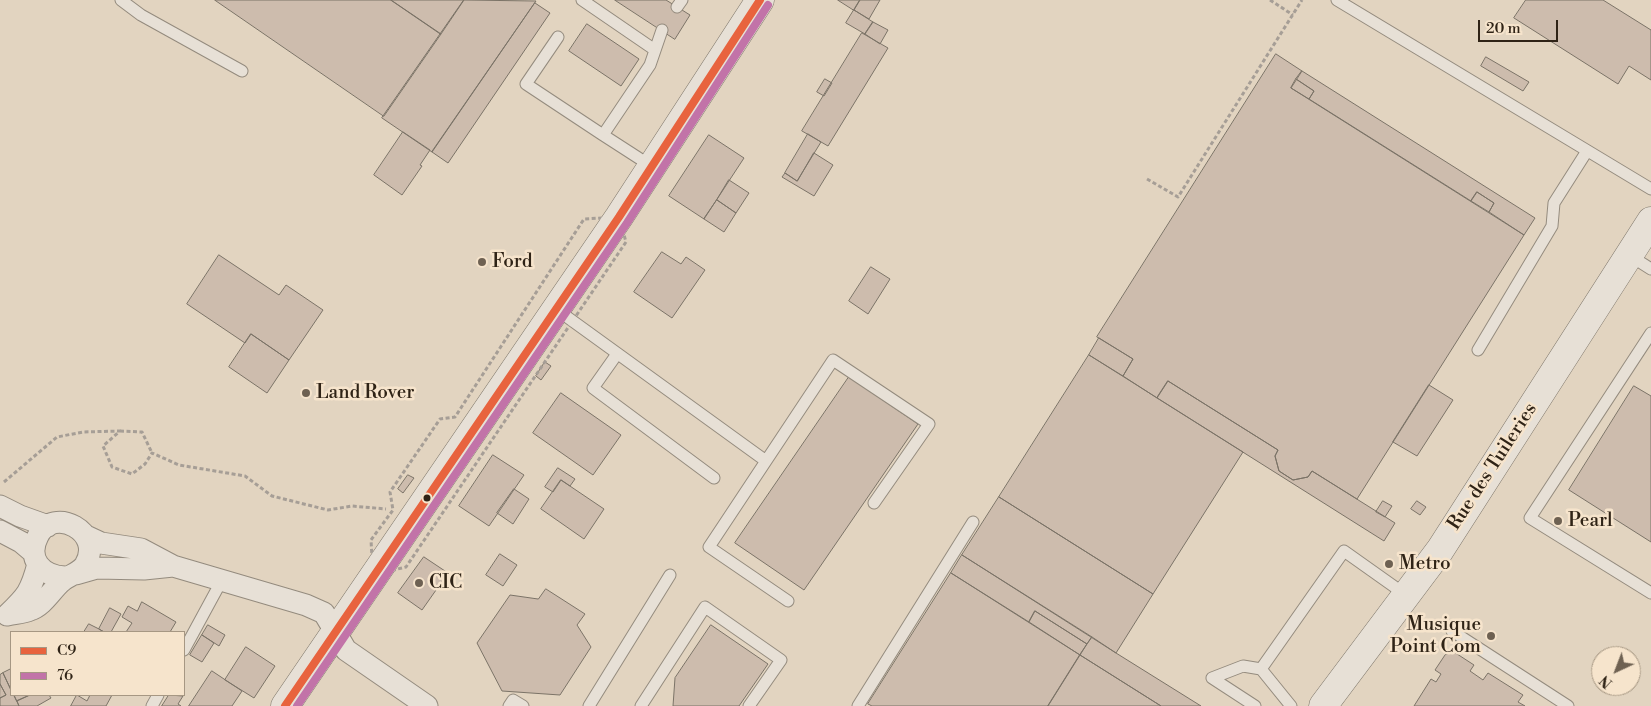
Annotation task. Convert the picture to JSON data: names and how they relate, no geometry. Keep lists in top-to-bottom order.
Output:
{
  "streets": {
    "main road": ["Rue des Tuileries"]
  },
  "places": [
    "Ford",
    "Land Rover",
    "Pearl",
    "Metro",
    "CIC",
    "Musique Point Com"
  ],
  "lines": ["transit line C9", "transit line 76"],
  "legend": ["C9", "76"],
  "scale_bar": "20 m",
  "north": "bottom left"
}
